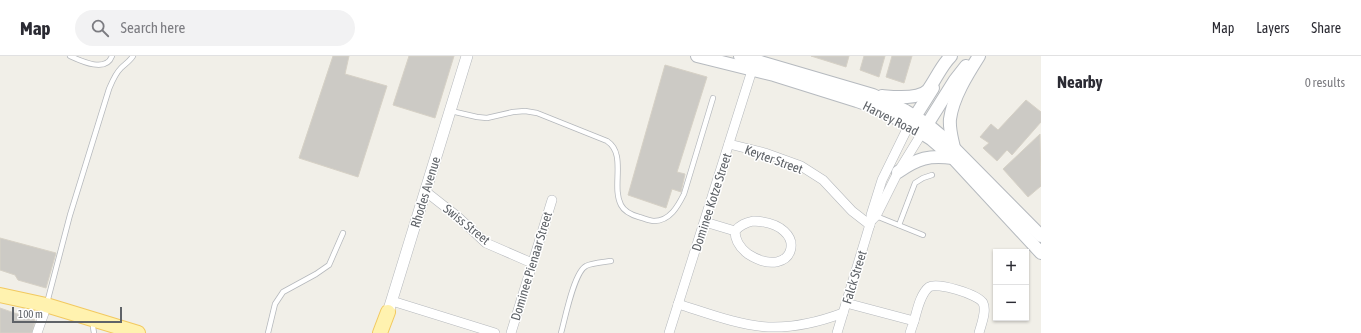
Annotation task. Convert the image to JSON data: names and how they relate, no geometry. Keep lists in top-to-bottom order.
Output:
{
  "streets": {
    "main road": ["Harvey Road"],
    "street": [
      "Keyter Street",
      "Rhodes Avenue",
      "Dominee Kotze Street",
      "Swiss Street",
      "Dominee Pienaar Street",
      "Falck Street"
    ]
  },
  "crossings": [
    ["Harvey Road", "Dominee Kotze Street"],
    ["Harvey Road", "Falck Street"],
    ["Keyter Street", "Dominee Kotze Street"],
    ["Keyter Street", "Falck Street"],
    ["Rhodes Avenue", "Swiss Street"],
    ["Swiss Street", "Dominee Pienaar Street"]
  ],
  "scale_bar": "100 m",
  "page": {
    "header": "Map",
    "search": "Search here",
    "nav": ["Map", "Layers", "Share"],
    "heading": ["Nearby", "0 results"],
    "map_buttons": ["+", "−"],
    "scale": "100 m"
  }
}
